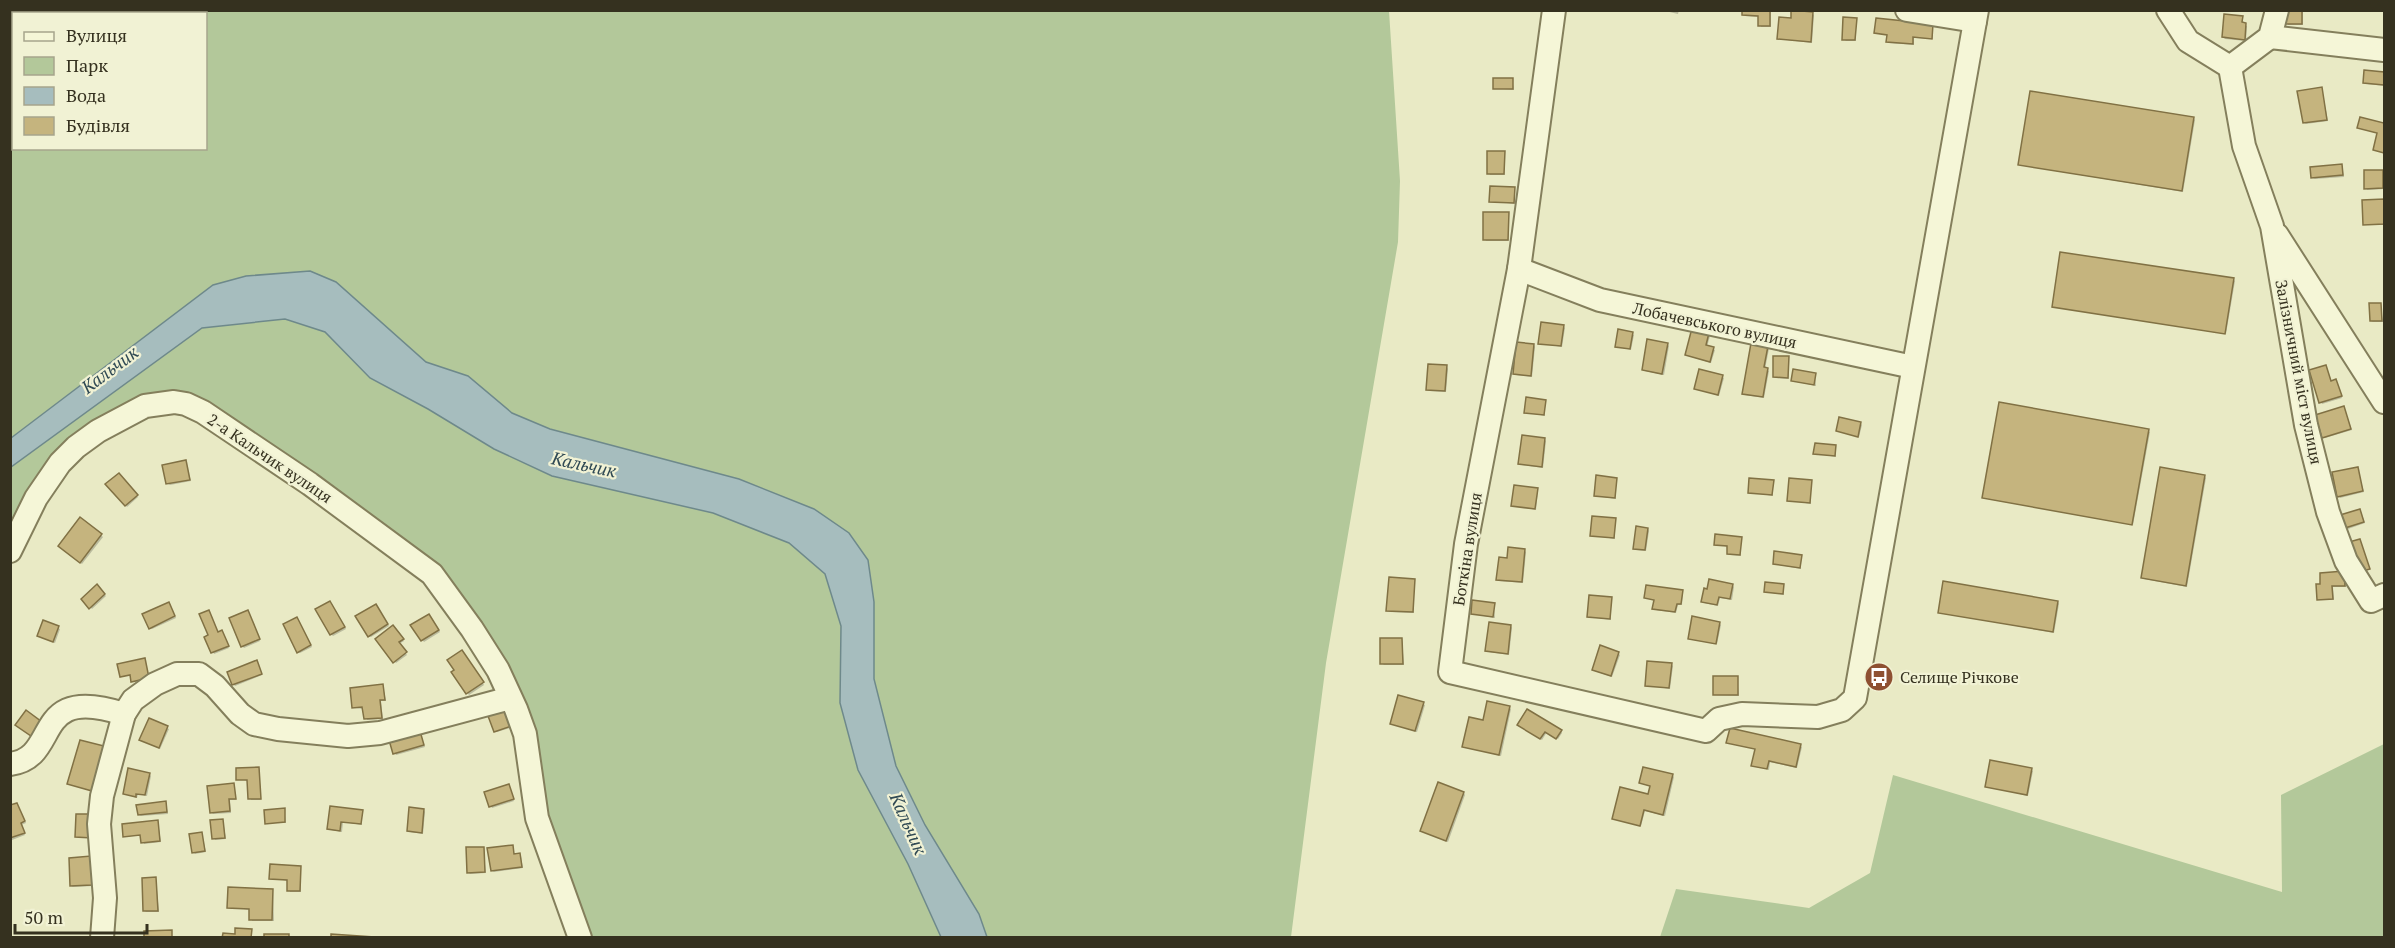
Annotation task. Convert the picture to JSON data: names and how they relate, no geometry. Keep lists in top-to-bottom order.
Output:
{
  "streets": {
    "street": [
      "Лобачевського вулиця",
      "Залізничний міст вулиця",
      "2-а Кальчик вулиця",
      "Боткіна вулиця"
    ]
  },
  "crossings": [
    ["Лобачевського вулиця", "Боткіна вулиця"]
  ],
  "water": ["Кальчик"],
  "places": {
    "bus stop": ["Селище Річкове"]
  },
  "legend": [
    "Вулиця",
    "Парк",
    "Вода",
    "Будівля"
  ],
  "scale_bar": "50 m"
}
